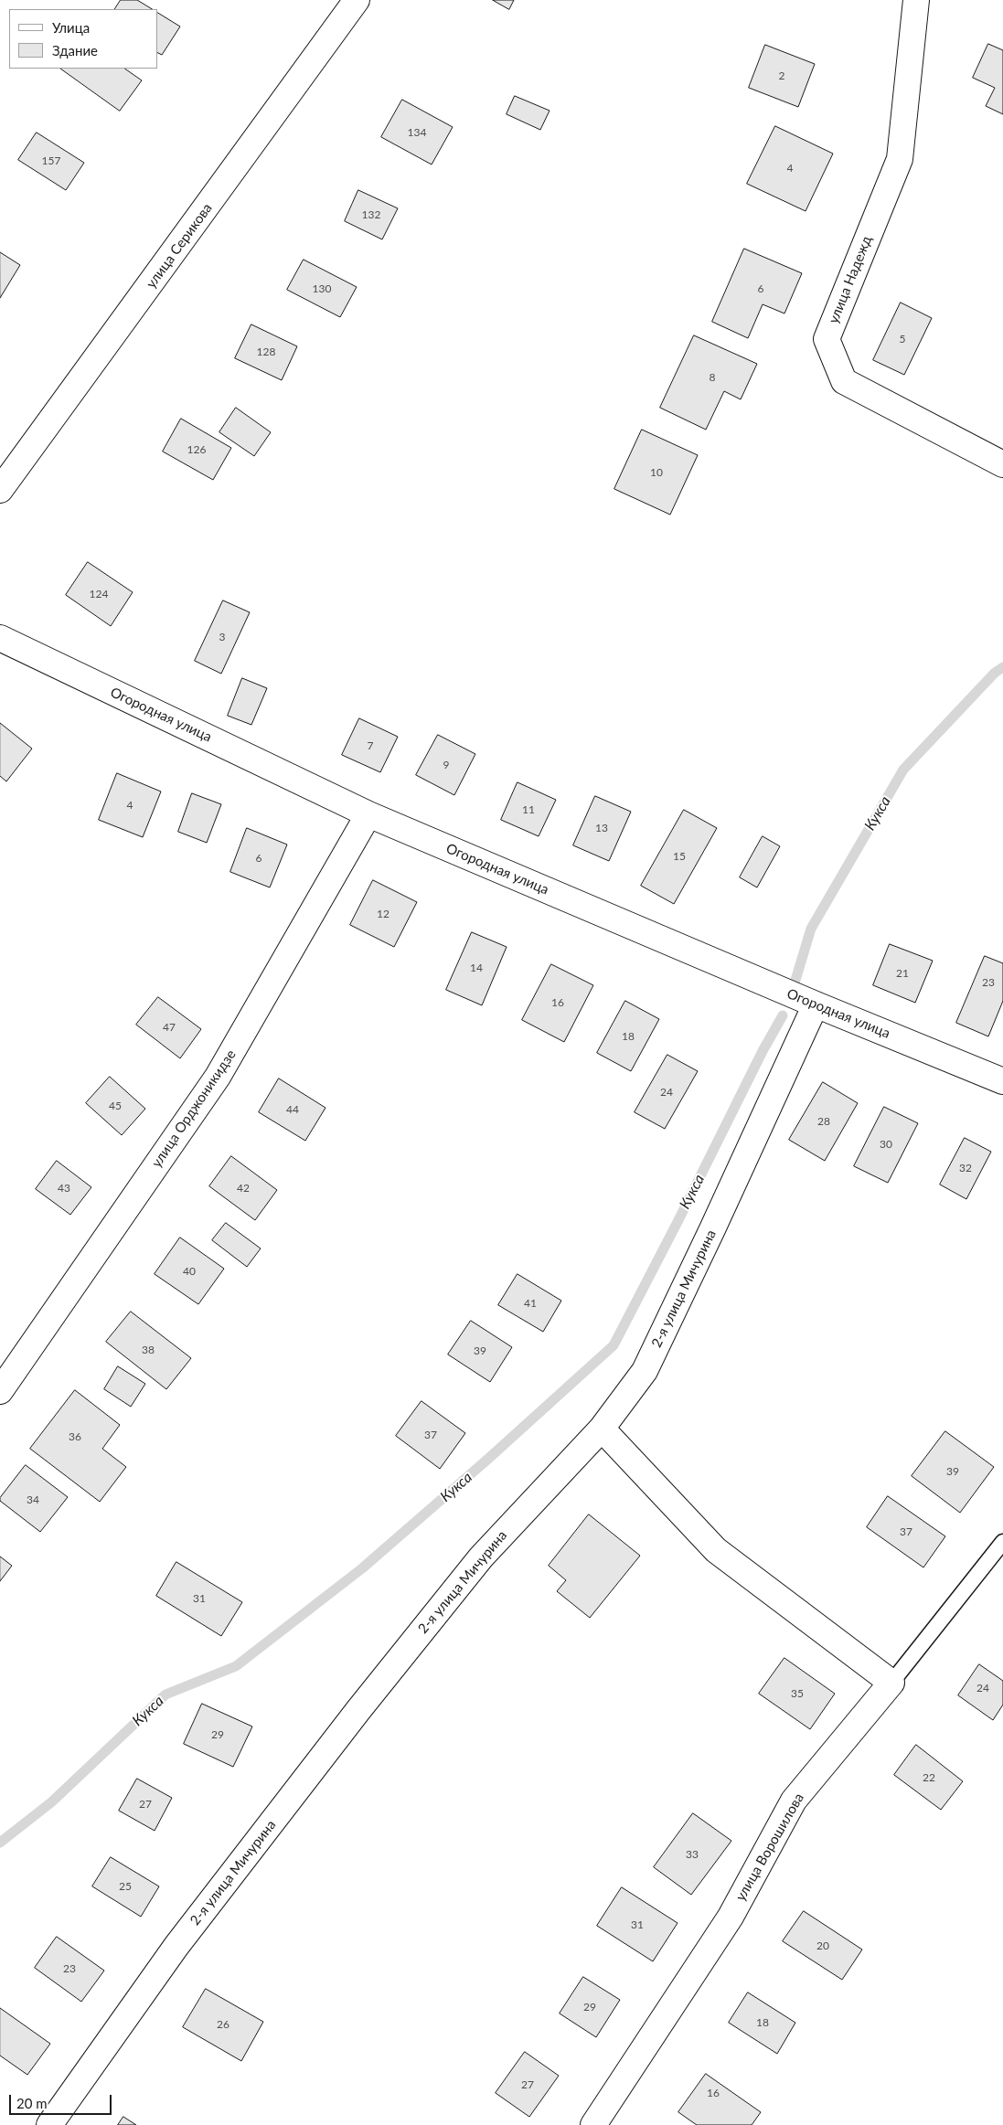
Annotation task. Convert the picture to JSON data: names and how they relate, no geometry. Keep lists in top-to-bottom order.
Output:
{
  "streets": {
    "street": [
      "улица Серикова",
      "улица Надежд",
      "Огородная улица",
      "улица Орджоникидзе",
      "2-я улица Мичурина",
      "улица Ворошилова"
    ]
  },
  "crossings": [
    ["Огородная улица", "улица Орджоникидзе"],
    ["Огородная улица", "2-я улица Мичурина"]
  ],
  "water": ["Кукса"],
  "house_numbers": [
    "2",
    "134",
    "157",
    "4",
    "132",
    "130",
    "6",
    "5",
    "128",
    "8",
    "126",
    "10",
    "124",
    "3",
    "7",
    "9",
    "4",
    "11",
    "13",
    "15",
    "6",
    "12",
    "14",
    "21",
    "23",
    "16",
    "47",
    "18",
    "24",
    "45",
    "44",
    "28",
    "30",
    "32",
    "43",
    "42",
    "40",
    "41",
    "38",
    "39",
    "37",
    "36",
    "39",
    "34",
    "37",
    "31",
    "24",
    "35",
    "29",
    "22",
    "27",
    "33",
    "25",
    "31",
    "20",
    "23",
    "29",
    "18",
    "26",
    "27",
    "16"
  ],
  "legend": ["Улица", "Здание"],
  "scale_bar": "20 m"
}
